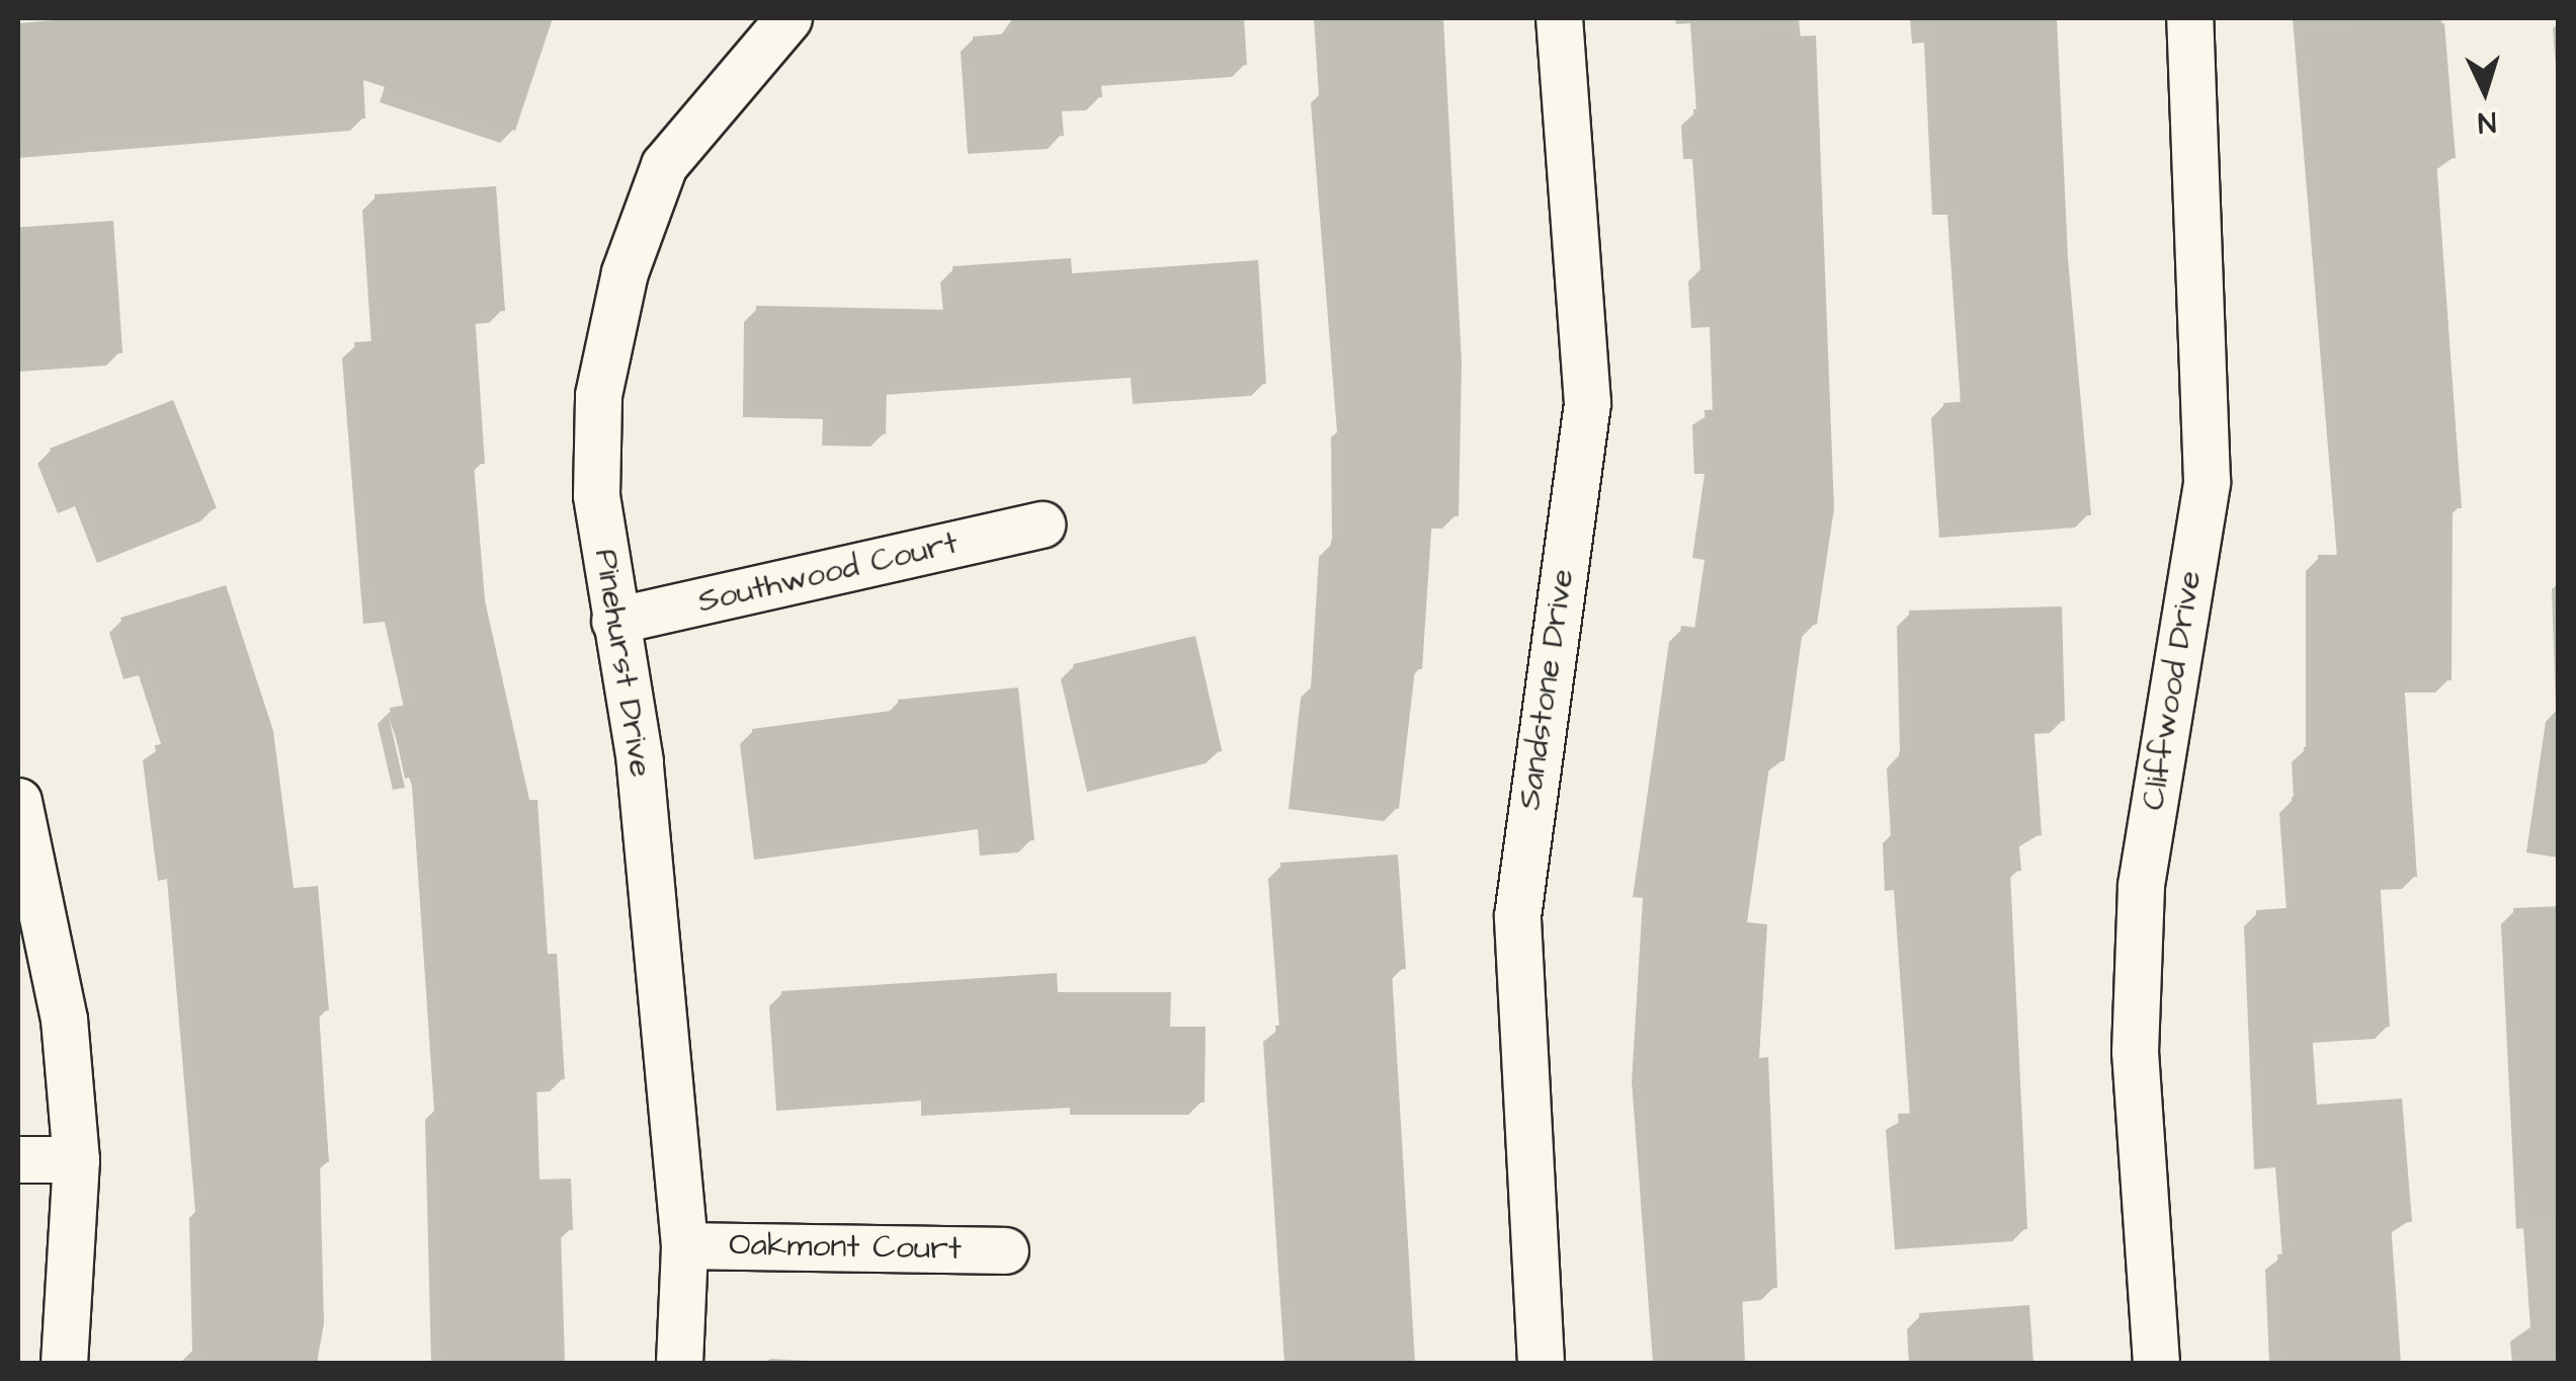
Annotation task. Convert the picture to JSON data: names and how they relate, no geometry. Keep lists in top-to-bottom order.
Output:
{
  "streets": {
    "street": [
      "Southwood Court",
      "Pinehurst Drive",
      "Sandstone Drive",
      "Cliffwood Drive",
      "Oakmont Court"
    ]
  },
  "crossings": [
    ["Southwood Court", "Pinehurst Drive"],
    ["Pinehurst Drive", "Oakmont Court"]
  ],
  "north": "bottom"
}
